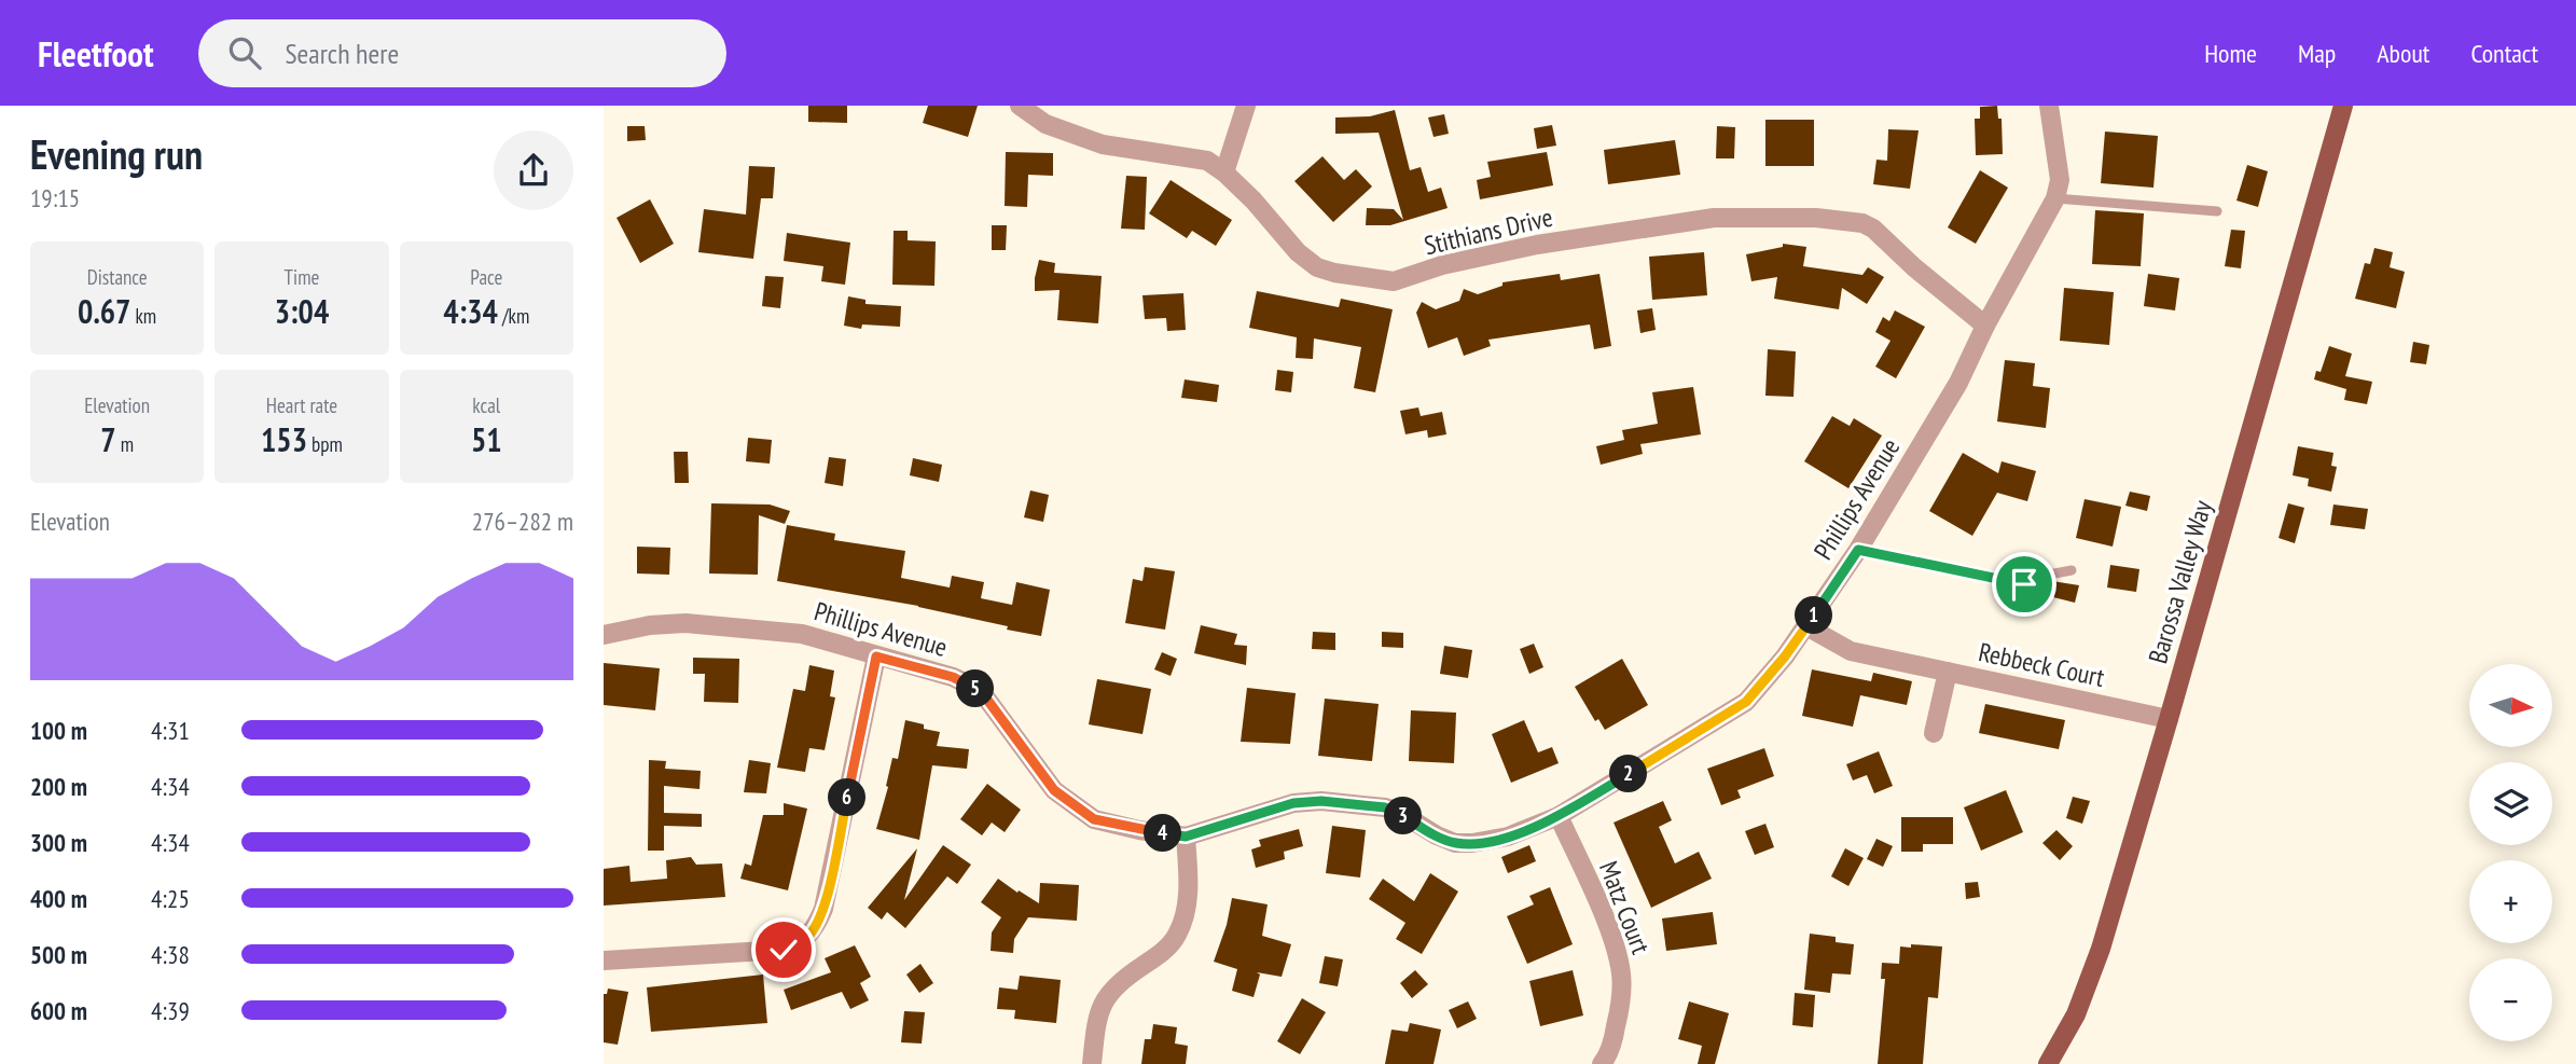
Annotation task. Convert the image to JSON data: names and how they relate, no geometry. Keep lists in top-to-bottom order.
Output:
{
  "streets": {
    "main road": ["Barossa Valley Way"],
    "street": [
      "Stithians Drive",
      "Phillips Avenue",
      "Rebbeck Court",
      "Matz Court"
    ]
  },
  "crossings": [
    ["Stithians Drive", "Phillips Avenue"],
    ["Phillips Avenue", "Rebbeck Court"],
    ["Phillips Avenue", "Matz Court"],
    ["Barossa Valley Way", "Rebbeck Court"]
  ],
  "north": "right",
  "page": {
    "header": "Fleetfoot",
    "search": "Search here",
    "nav": [
      "Home",
      "Map",
      "About",
      "Contact"
    ],
    "heading": ["Evening run", "19:15"],
    "stats": [
      ["Distance", "0.67 km"],
      ["Time", "3:04"],
      ["Pace", "4:34 /km"],
      ["Elevation", "7 m"],
      ["Heart rate", "153 bpm"],
      ["kcal", "51"]
    ],
    "chart": ["Elevation", "276–282 m"],
    "pins": [
      "1",
      "5",
      "2",
      "6",
      "3",
      "4"
    ],
    "map_buttons": ["+", "−"],
    "list": [
      {
        "name": "100 m",
        "note": "4:31"
      },
      {
        "name": "200 m",
        "note": "4:34"
      },
      {
        "name": "300 m",
        "note": "4:34"
      },
      {
        "name": "400 m",
        "note": "4:25"
      },
      {
        "name": "500 m",
        "note": "4:38"
      },
      {
        "name": "600 m",
        "note": "4:39"
      }
    ]
  }
}
